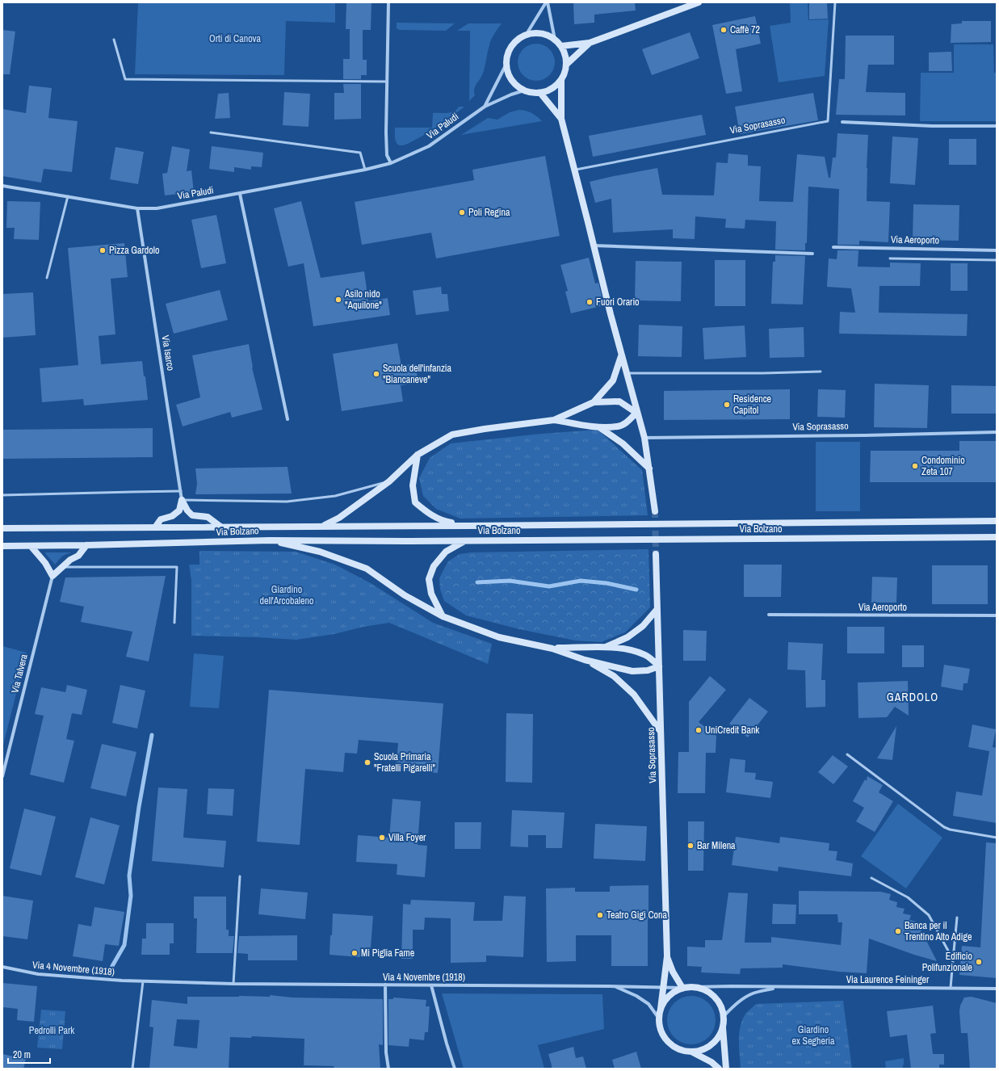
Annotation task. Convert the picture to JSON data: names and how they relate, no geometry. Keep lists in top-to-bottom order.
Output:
{
  "streets": {
    "main road": ["Via Soprasasso", "Via Bolzano"],
    "street": [
      "Via Paludi",
      "Via Aeroporto",
      "Via Isarco",
      "Via Talvera",
      "Via 4 Novembre (1918)",
      "Via Laurence Feininger"
    ]
  },
  "crossings": [
    ["Via Soprasasso", "Via 4 Novembre (1918)"],
    ["Via Soprasasso", "Via Laurence Feininger"],
    ["Via Paludi", "Via Isarco"],
    ["Via 4 Novembre (1918)", "Via Laurence Feininger"]
  ],
  "districts": ["GARDOLO"],
  "parks": [
    "Orti di Canova",
    "Giardino dell'Arcobaleno",
    "Giardino ex Segheria",
    "Pedrolli Park"
  ],
  "places": [
    "Caffè 72",
    "Poli Regina",
    "Pizza Gardolo",
    "Asilo nido \"Aquilone\"",
    "Fuori Orario",
    "Scuola dell'infanzia \"Biancaneve\"",
    "Residence Capitol",
    "Condominio Zeta 107",
    "UniCredit Bank",
    "Scuola Primaria \"Fratelli Pigarelli\"",
    "Villa Foyer",
    "Bar Milena",
    "Teatro Gigi Cona",
    "Banca per il Trentino Alto Adige",
    "Mi Piglia Fame",
    "Edificio Polifunzionale"
  ],
  "scale_bar": "20 m"
}
